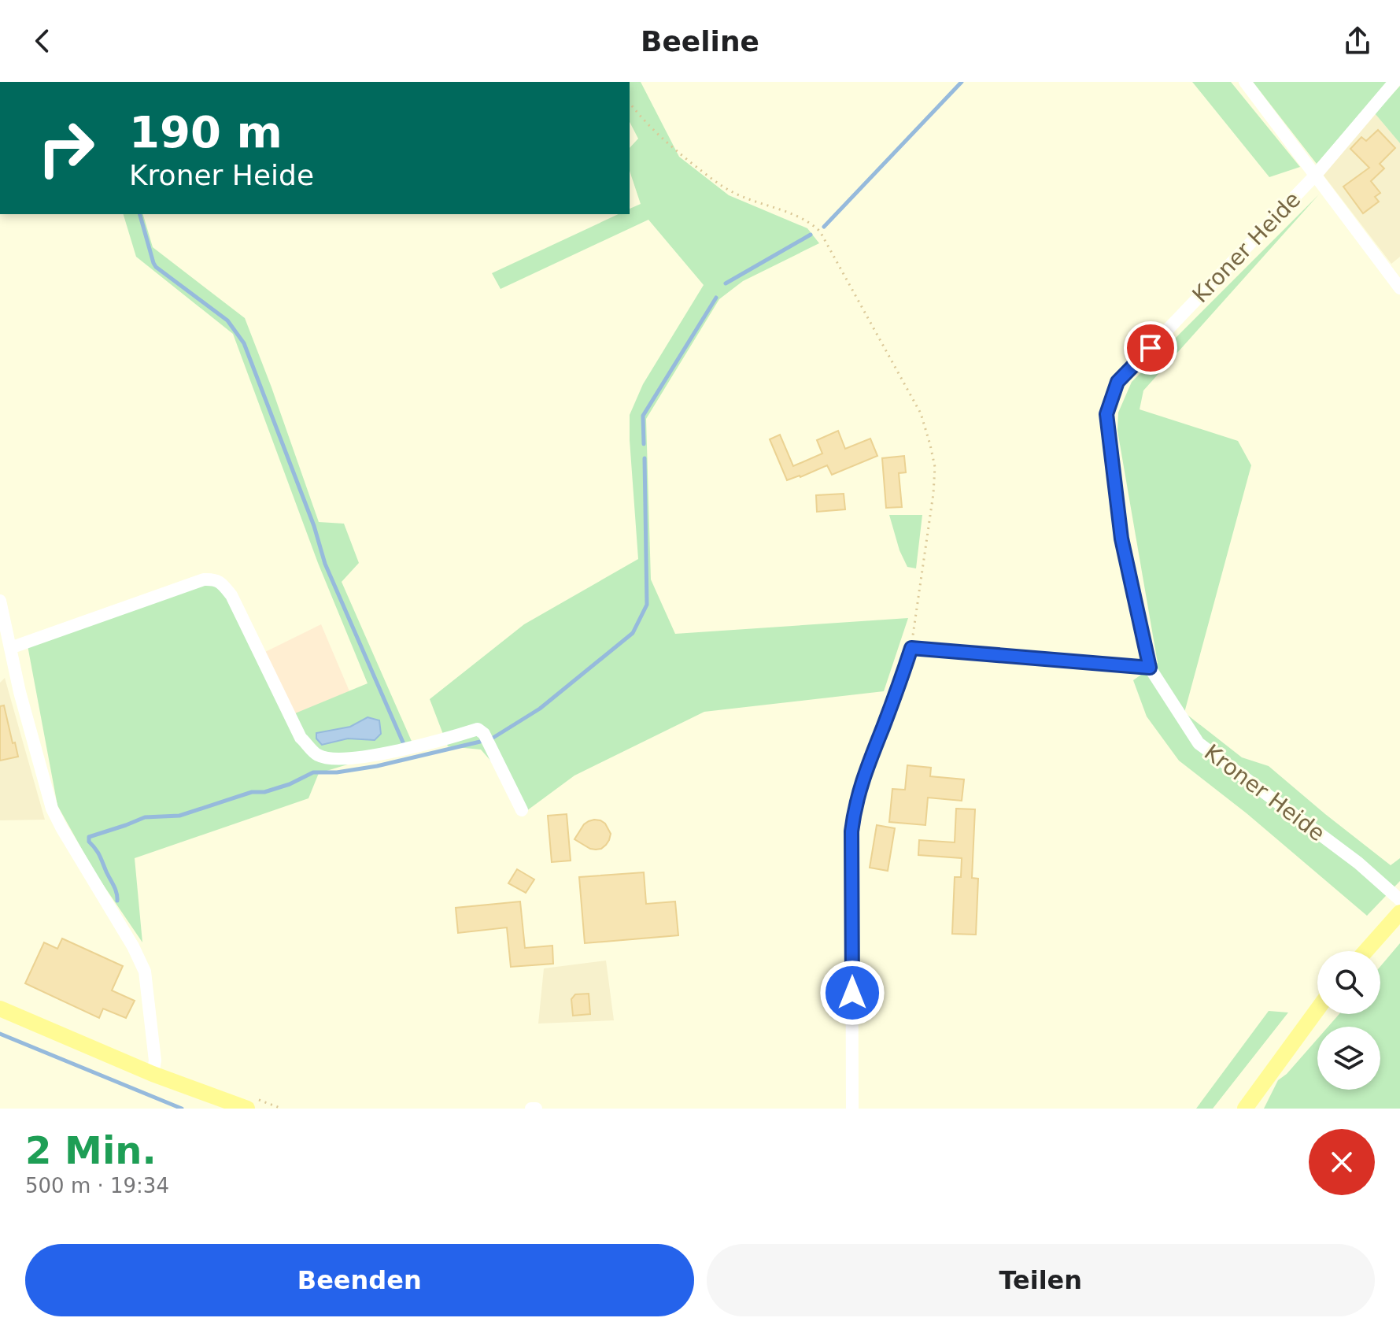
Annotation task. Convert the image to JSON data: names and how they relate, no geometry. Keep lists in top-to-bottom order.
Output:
{
  "streets": {
    "street": ["Kroner Heide"]
  },
  "page": {
    "header": "Beeline",
    "turn": ["190 m", "Kroner Heide"],
    "heading": ["2 Min.", "500 m · 19:34"],
    "buttons": ["Beenden", "Teilen"]
  }
}
